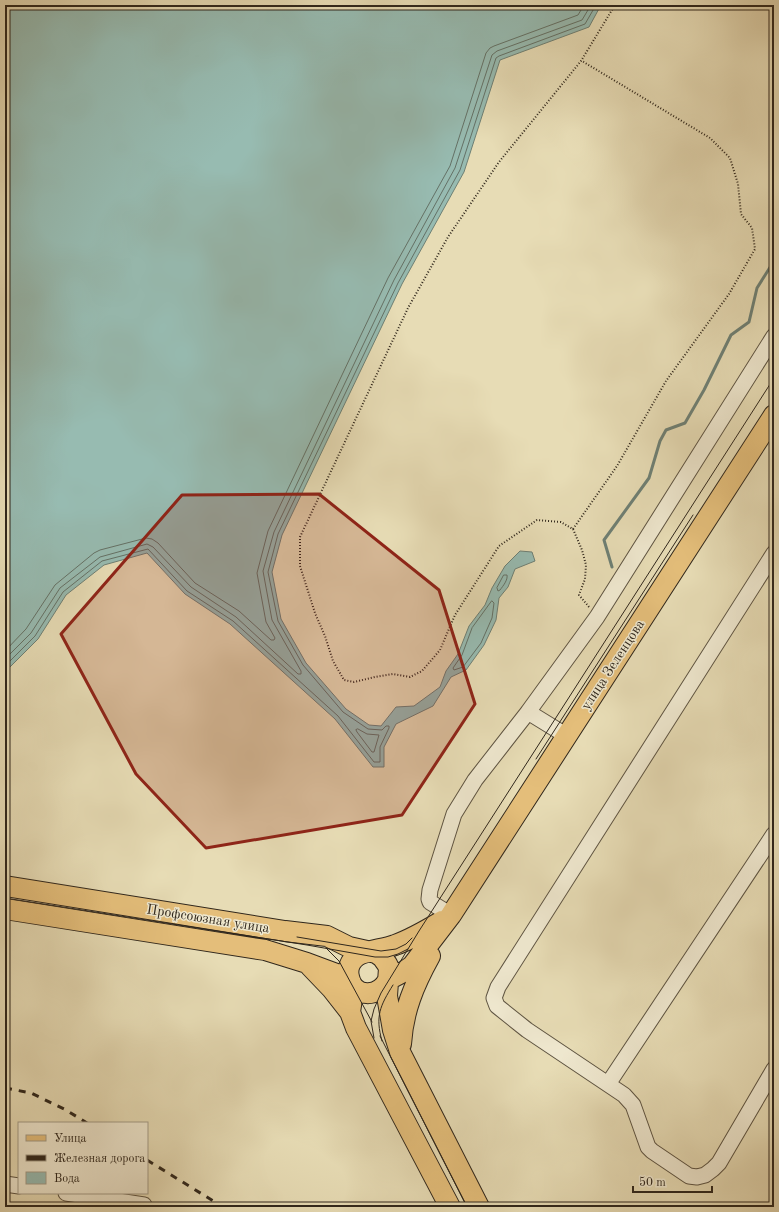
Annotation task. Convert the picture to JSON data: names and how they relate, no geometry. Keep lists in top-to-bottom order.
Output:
{
  "streets": {
    "main road": ["улица Зеленцова", "Профсоюзная улица"]
  },
  "crossings": [
    ["улица Зеленцова", "Профсоюзная улица"]
  ],
  "legend": ["Улица", "Железная дорога", "Вода"],
  "scale_bar": "50 m"
}
